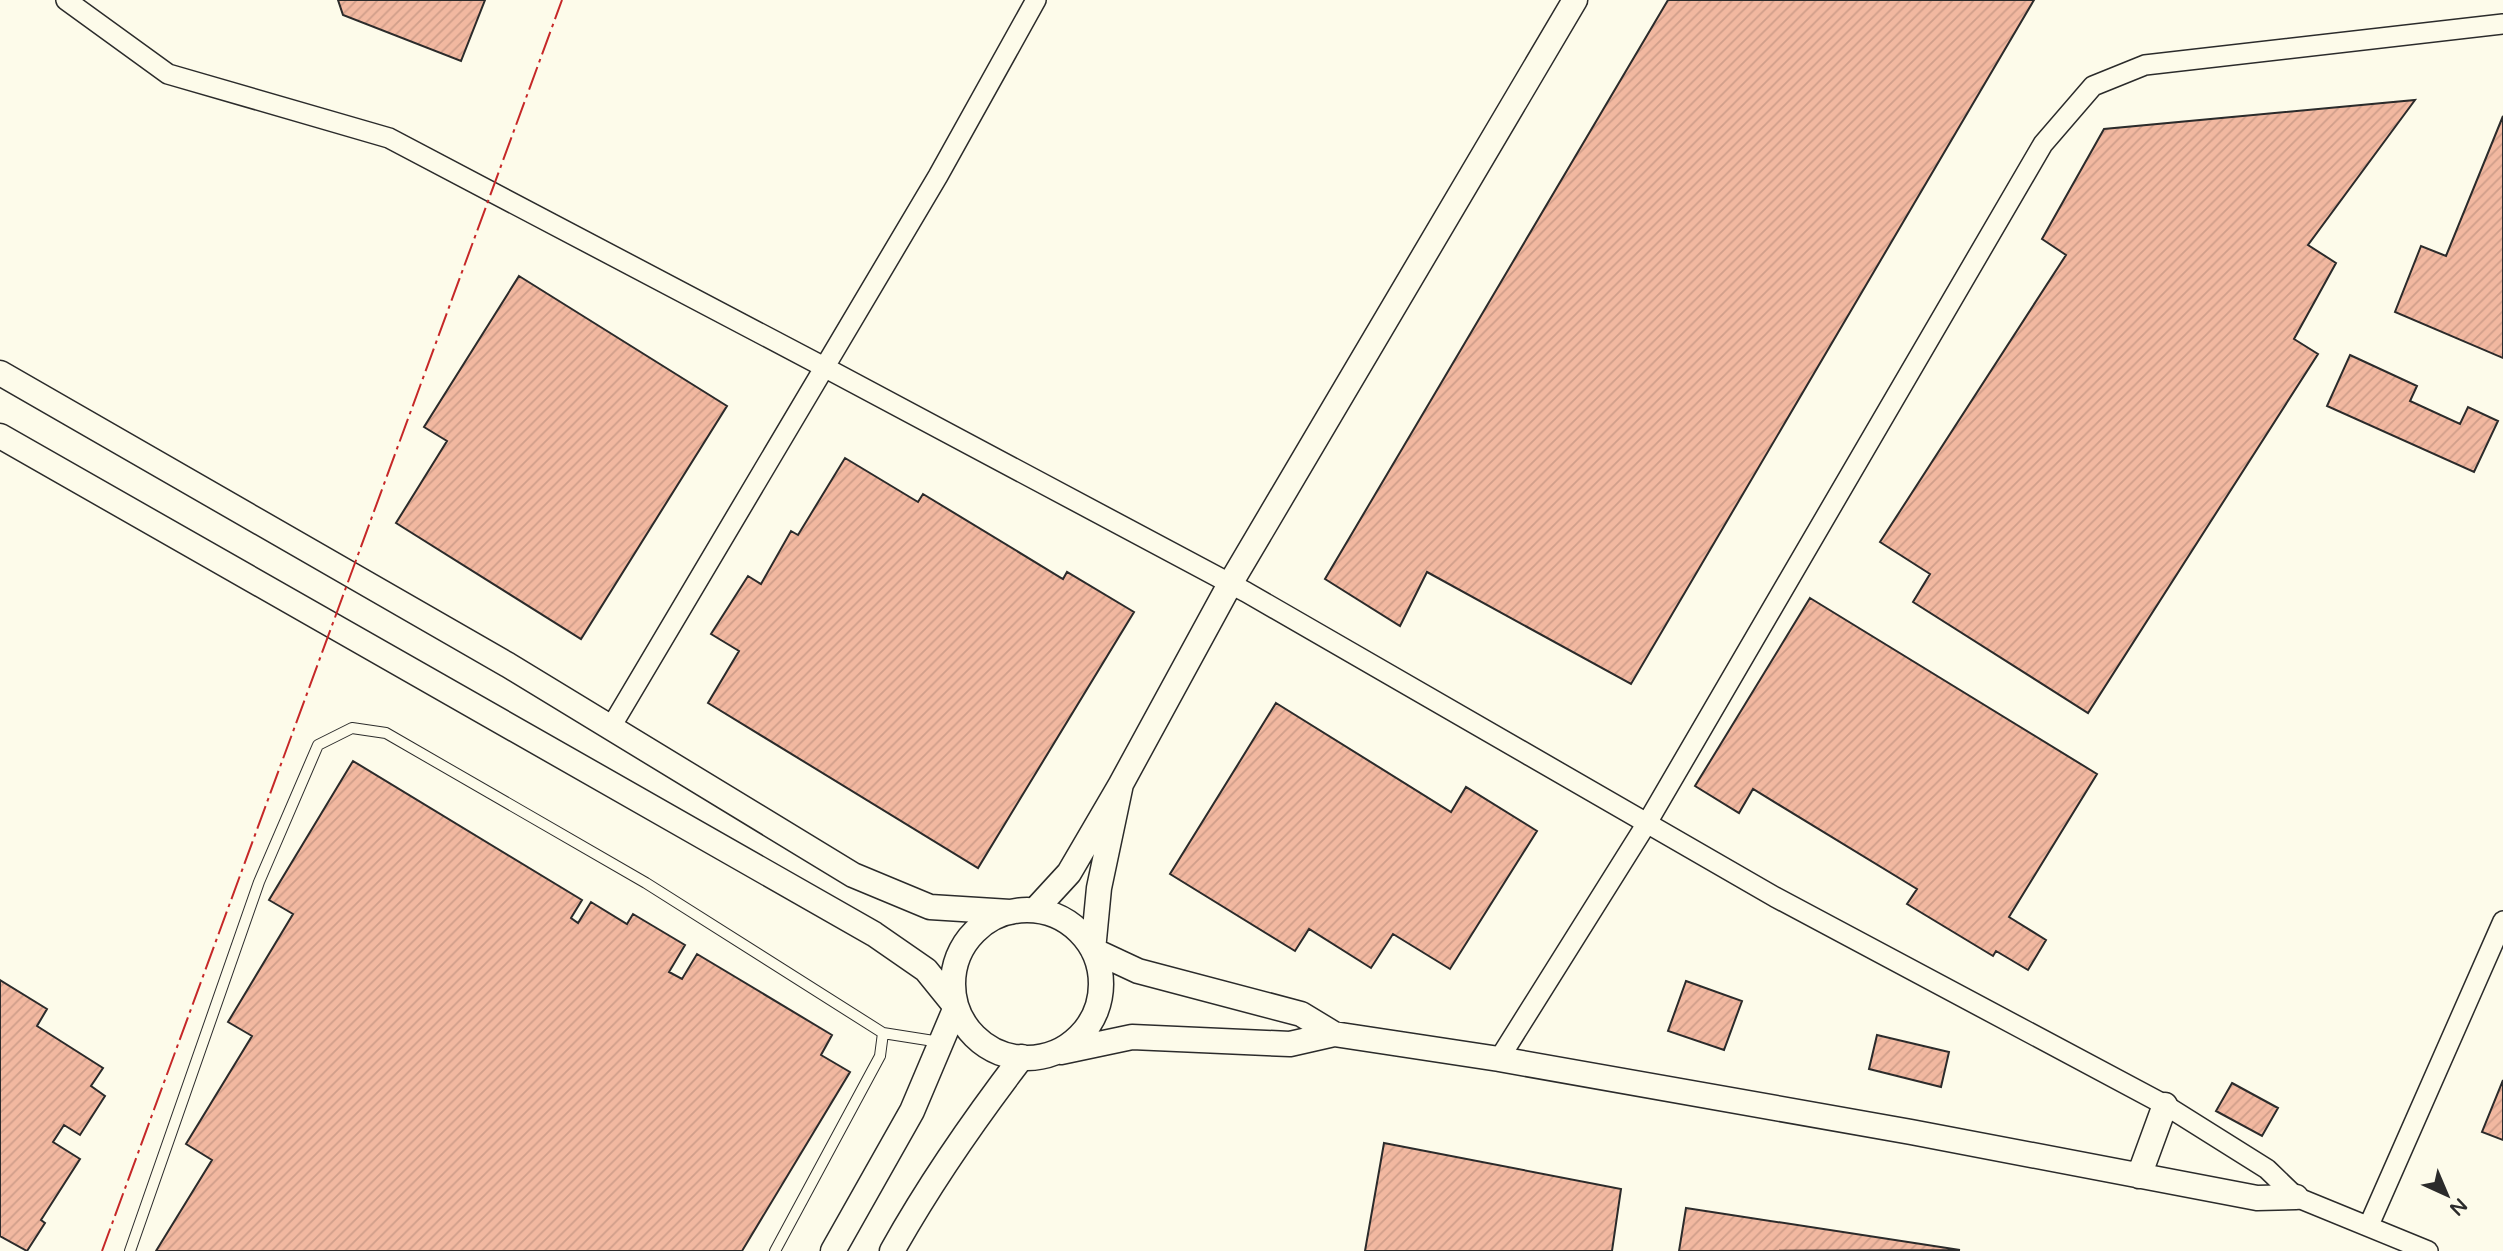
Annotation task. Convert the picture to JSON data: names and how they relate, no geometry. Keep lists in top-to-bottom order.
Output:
{
  "north": "bottom right"
}
